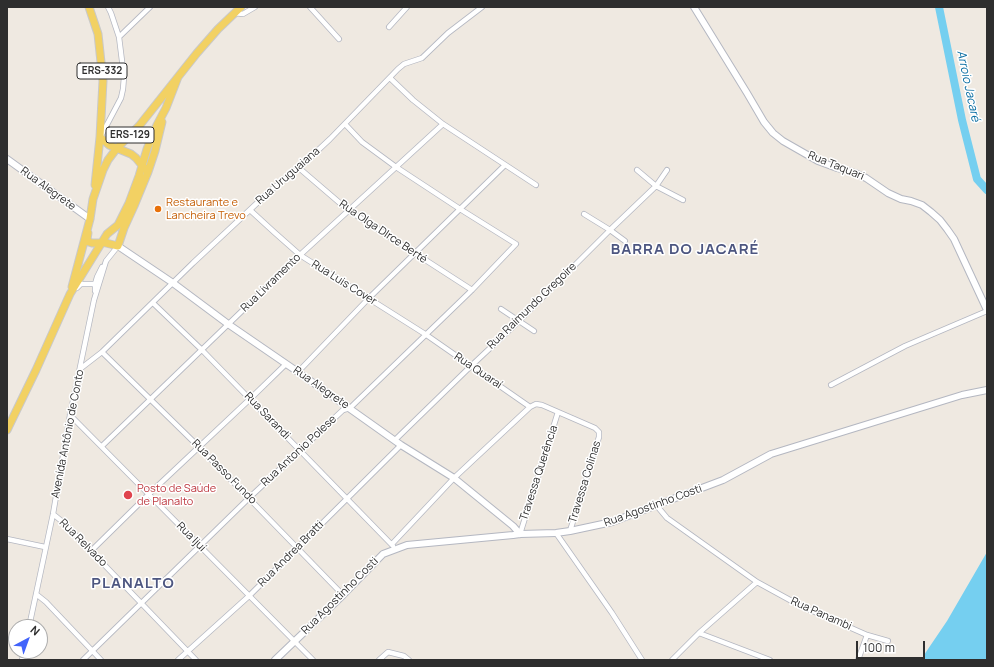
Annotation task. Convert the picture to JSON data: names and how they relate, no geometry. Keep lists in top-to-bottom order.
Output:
{
  "streets": {
    "main road": ["ERS-332", "ERS-129"],
    "street": [
      "Rua Taquari",
      "Rua Uruguaiana",
      "Rua Alegrete",
      "Rua Olga DIrce Berté",
      "Rua Livramento",
      "Rua Luis Cover",
      "Rua Raimundo Gregoire",
      "Rua Quaraí",
      "Rua Sarandi",
      "Avenida Antônio de Conto",
      "Rua Antonio Polese",
      "Rua Passo Fundo",
      "Travessa Querência",
      "Travessa Colinas",
      "Rua Agostinho Costi",
      "Rua Ijuí",
      "Rua Relvado",
      "Rua Andrea Bratti",
      "Rua Panambi"
    ]
  },
  "crossings": [
    ["ERS-332", "ERS-129"],
    ["ERS-129", "Rua Alegrete"],
    ["Rua Uruguaiana", "Rua Alegrete"],
    ["Rua Uruguaiana", "Rua Olga DIrce Berté"],
    ["Rua Uruguaiana", "Rua Luis Cover"],
    ["Rua Uruguaiana", "Rua Sarandi"],
    ["Rua Uruguaiana", "Avenida Antônio de Conto"],
    ["Rua Uruguaiana", "Rua Passo Fundo"],
    ["Rua Alegrete", "Rua Livramento"],
    ["Rua Alegrete", "Rua Raimundo Gregoire"],
    ["Rua Alegrete", "Avenida Antônio de Conto"],
    ["Rua Alegrete", "Rua Antonio Polese"],
    ["Rua Alegrete", "Travessa Querência"],
    ["Rua Alegrete", "Rua Agostinho Costi"],
    ["Rua Alegrete", "Rua Andrea Bratti"],
    ["Rua Olga DIrce Berté", "Rua Livramento"],
    ["Rua Olga DIrce Berté", "Rua Antonio Polese"],
    ["Rua Livramento", "Rua Luis Cover"],
    ["Rua Livramento", "Rua Sarandi"],
    ["Rua Livramento", "Rua Passo Fundo"],
    ["Rua Livramento", "Rua Ijuí"],
    ["Rua Luis Cover", "Rua Quaraí"],
    ["Rua Luis Cover", "Rua Antonio Polese"],
    ["Rua Raimundo Gregoire", "Rua Quaraí"],
    ["Rua Quaraí", "Rua Antonio Polese"],
    ["Rua Sarandi", "Rua Antonio Polese"],
    ["Rua Sarandi", "Rua Agostinho Costi"],
    ["Rua Sarandi", "Rua Andrea Bratti"],
    ["Avenida Antônio de Conto", "Rua Ijuí"],
    ["Avenida Antônio de Conto", "Rua Relvado"],
    ["Rua Antonio Polese", "Rua Passo Fundo"],
    ["Rua Antonio Polese", "Rua Ijuí"],
    ["Rua Antonio Polese", "Rua Relvado"],
    ["Rua Passo Fundo", "Rua Agostinho Costi"],
    ["Rua Passo Fundo", "Rua Andrea Bratti"],
    ["Travessa Querência", "Travessa Colinas"],
    ["Travessa Querência", "Rua Agostinho Costi"],
    ["Travessa Colinas", "Rua Agostinho Costi"],
    ["Rua Agostinho Costi", "Rua Ijuí"],
    ["Rua Agostinho Costi", "Rua Panambi"],
    ["Rua Ijuí", "Rua Andrea Bratti"],
    ["Rua Relvado", "Rua Andrea Bratti"]
  ],
  "districts": ["BARRA DO JACARÉ", "PLANALTO"],
  "water": ["Arroio Jacaré"],
  "places": ["Restaurante e Lancheira Trevo", "Posto de Saúde de Planalto"],
  "scale_bar": "100 m",
  "north": "top right"
}
